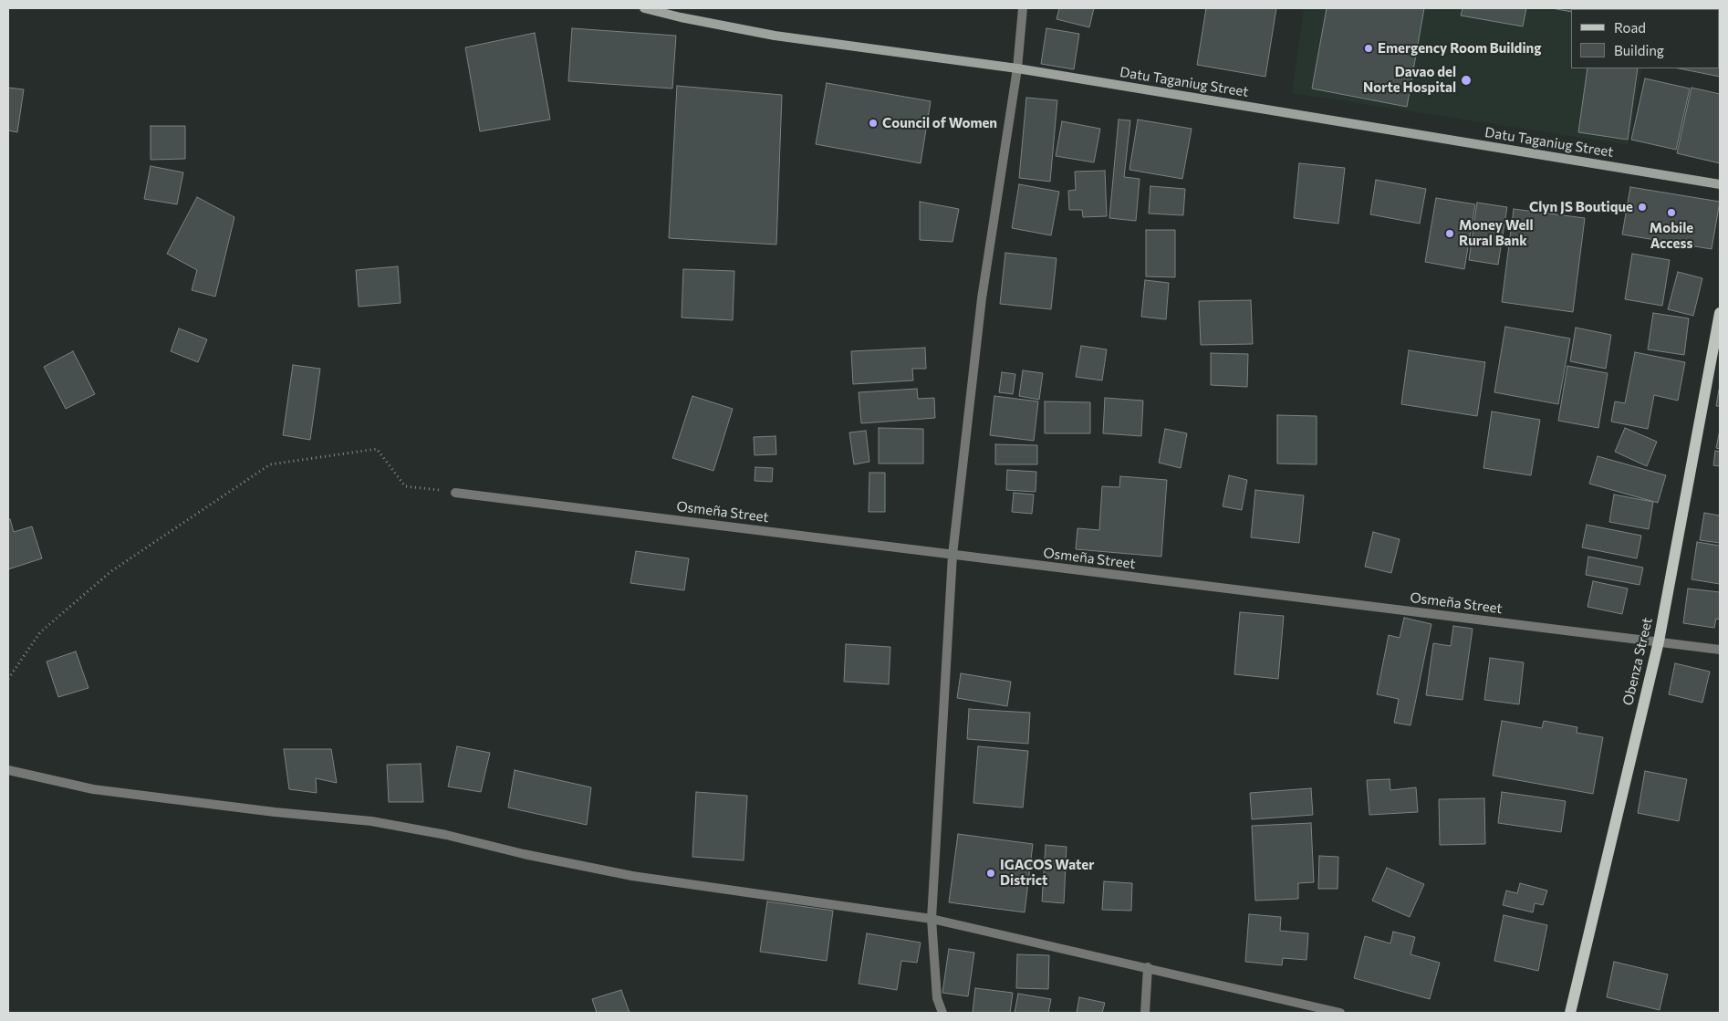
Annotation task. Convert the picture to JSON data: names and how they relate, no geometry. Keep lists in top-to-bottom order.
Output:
{
  "streets": {
    "main road": ["Datu Taganiug Street", "Obenza Street"],
    "street": ["Osmeña Street"]
  },
  "crossings": [
    ["Osmeña Street", "Obenza Street"]
  ],
  "places": [
    "Emergency Room Building",
    "Davao del Norte Hospital",
    "Council of Women",
    "Clyn JS Boutique",
    "Mobile Access",
    "Money Well Rural Bank",
    "IGACOS Water District"
  ],
  "legend": ["Road", "Building"]
}
